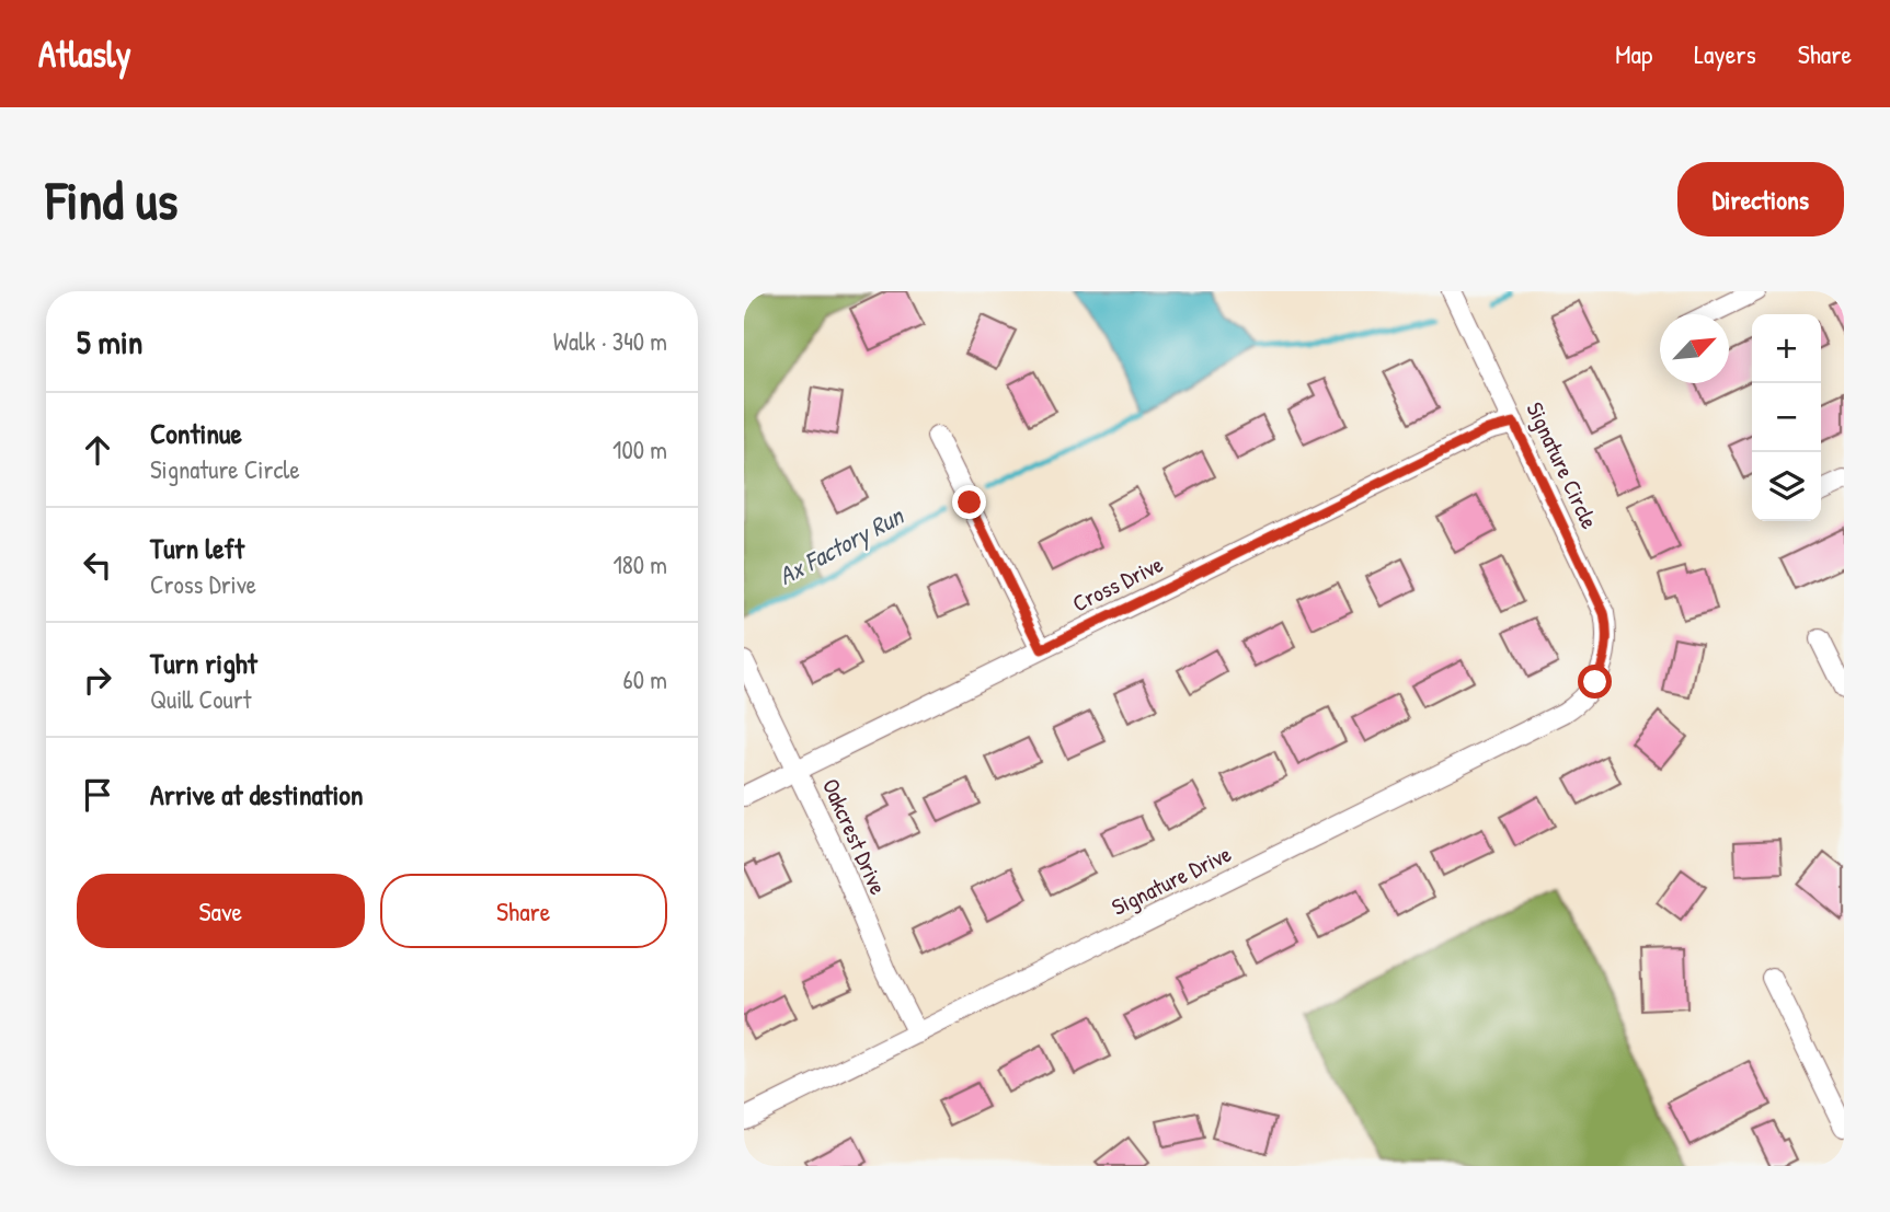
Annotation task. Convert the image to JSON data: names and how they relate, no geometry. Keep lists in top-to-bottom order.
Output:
{
  "streets": {
    "street": [
      "Signature Circle",
      "Cross Drive",
      "Oakcrest Drive",
      "Signature Drive"
    ]
  },
  "crossings": [
    ["Signature Circle", "Cross Drive"],
    ["Signature Circle", "Signature Drive"],
    ["Cross Drive", "Oakcrest Drive"],
    ["Oakcrest Drive", "Signature Drive"]
  ],
  "water": ["Ax Factory Run"],
  "north": "top right",
  "page": {
    "header": "Atlasly",
    "nav": ["Map", "Layers", "Share"],
    "buttons": [
      "Directions",
      ["Save", "Share"]
    ],
    "title": "Find us",
    "heading": ["5 min", "Walk · 340 m"],
    "map_buttons": ["+", "−"],
    "list": [
      ["Continue", "Signature Circle", "100 m"],
      ["Turn left", "Cross Drive", "180 m"],
      ["Turn right", "Quill Court", "60 m"],
      "Arrive at destination"
    ]
  }
}
